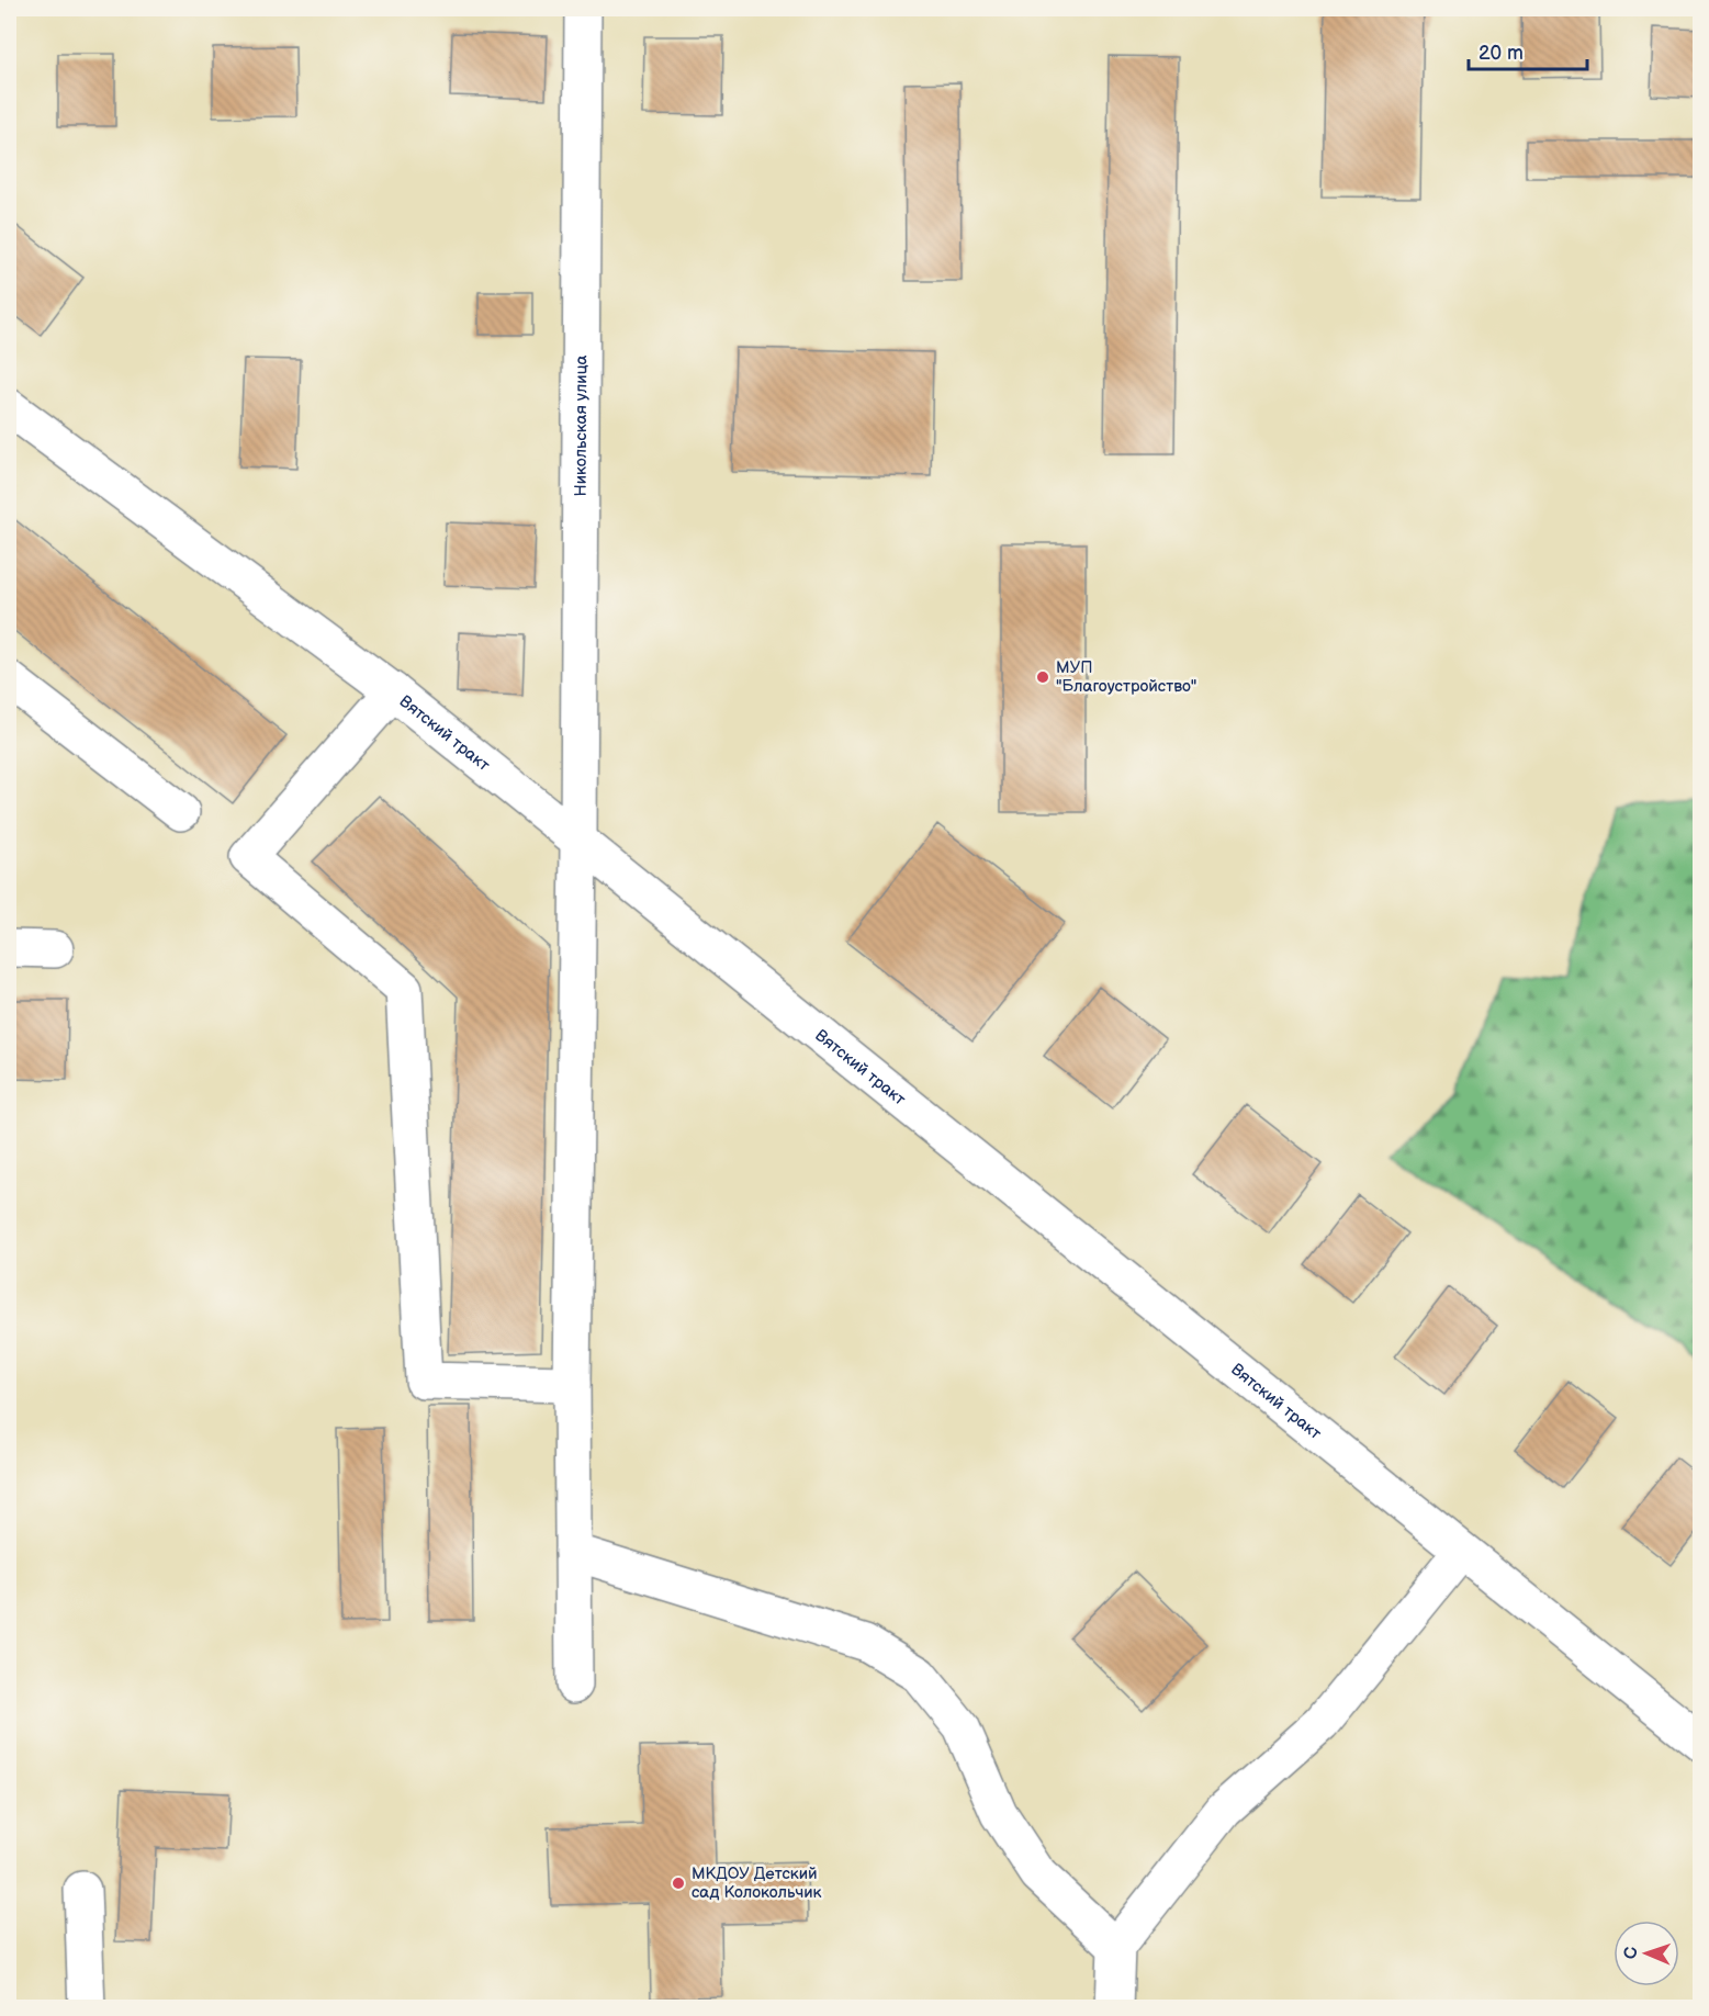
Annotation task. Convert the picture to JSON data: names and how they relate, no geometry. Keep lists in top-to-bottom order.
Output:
{
  "streets": {
    "main road": ["Никольская улица", "Вятский тракт"]
  },
  "crossings": [
    ["Никольская улица", "Вятский тракт"]
  ],
  "places": ["МУП \"Благоустройство\"", "МКДОУ Детский сад Колокольчик"],
  "scale_bar": "20 m",
  "north": "left"
}
